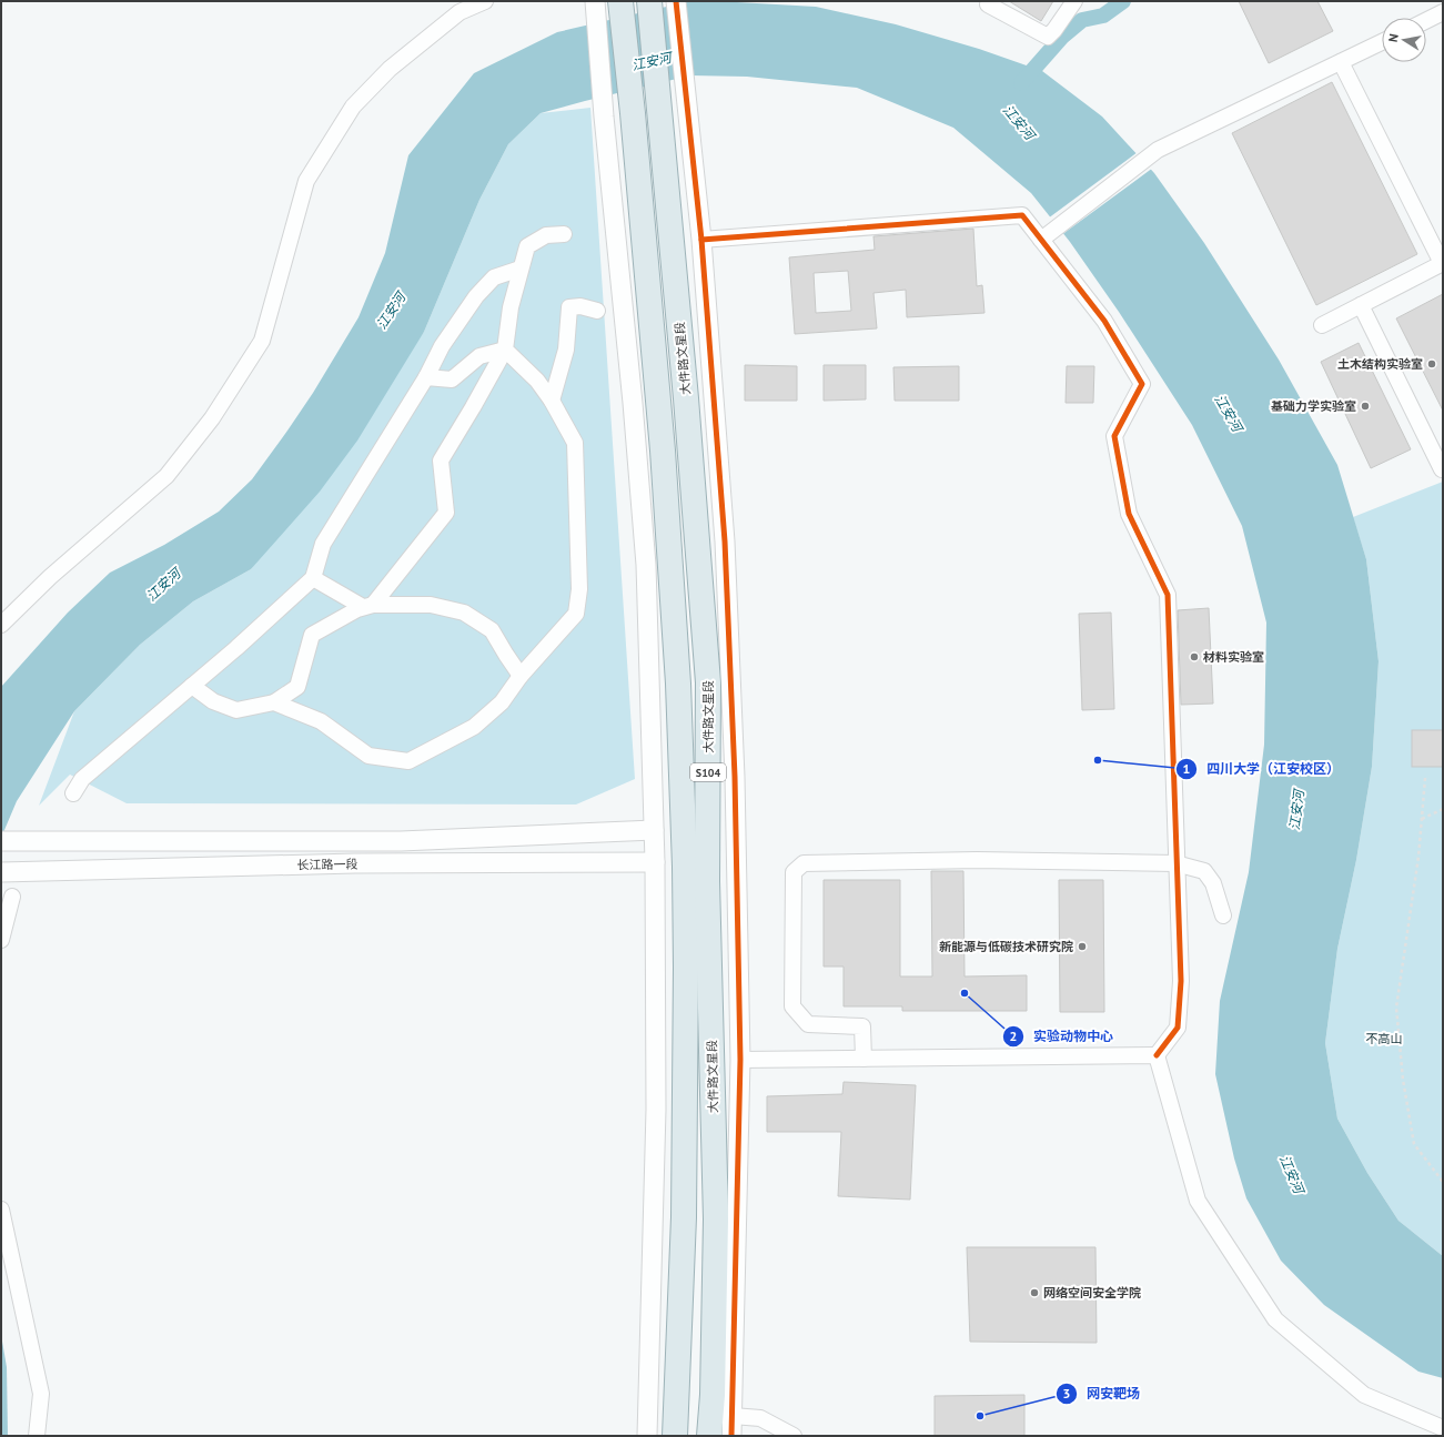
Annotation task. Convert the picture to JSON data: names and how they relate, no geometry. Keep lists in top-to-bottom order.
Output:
{
  "streets": {
    "main road": ["大件路文星段", "S104"],
    "street": ["长江路一段"]
  },
  "water": ["江安河"],
  "parks": ["不高山"],
  "places": [
    "土木结构实验室",
    "基础力学实验室",
    "材料实验室",
    "四川大学（江安校区）",
    "新能源与低碳技术研究院",
    "实验动物中心",
    "网络空间安全学院",
    "网安靶场"
  ],
  "north": "left"
}
